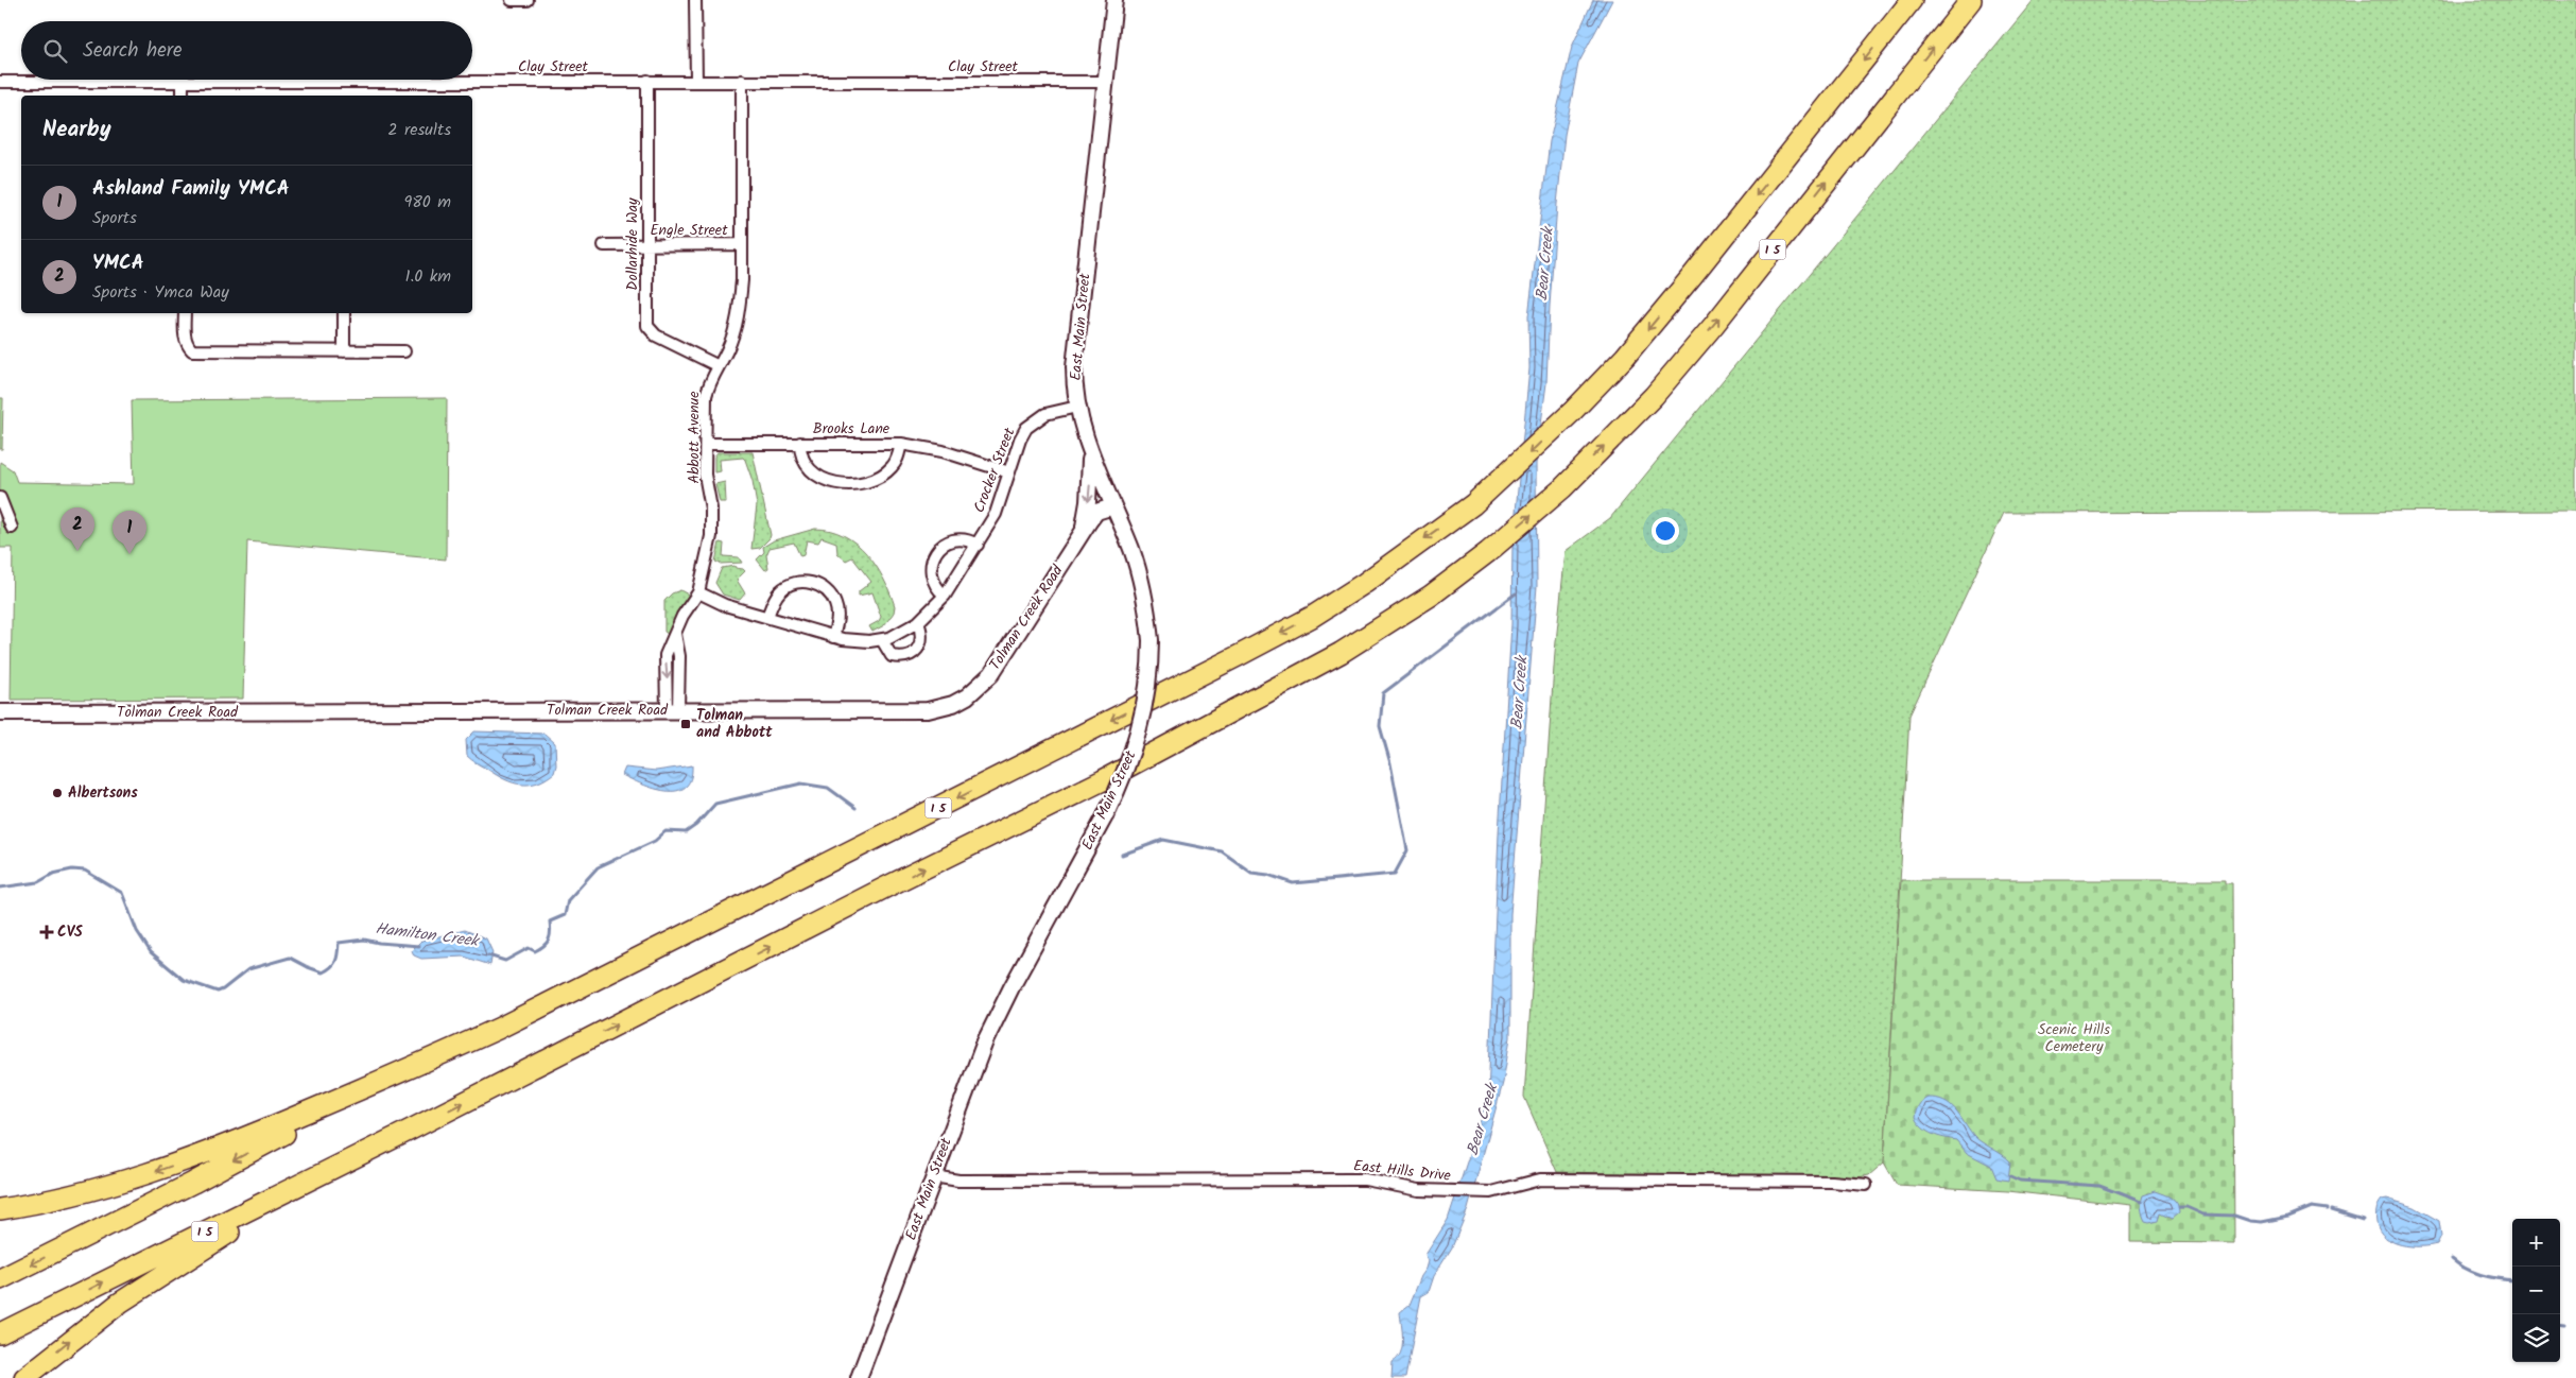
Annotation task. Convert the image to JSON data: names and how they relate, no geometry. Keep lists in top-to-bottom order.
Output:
{
  "streets": {
    "highway": ["I 5"],
    "street": [
      "Clay Street",
      "Engle Street",
      "Dollarhide Way",
      "East Main Street",
      "Brooks Lane",
      "Abbott Avenue",
      "Crocker Street",
      "Tolman Creek Road",
      "East Hills Drive"
    ]
  },
  "crossings": [
    ["Clay Street", "Dollarhide Way"],
    ["Clay Street", "East Main Street"],
    ["Clay Street", "Abbott Avenue"],
    ["Engle Street", "Dollarhide Way"],
    ["Engle Street", "Abbott Avenue"],
    ["Dollarhide Way", "Abbott Avenue"],
    ["East Main Street", "Crocker Street"],
    ["East Main Street", "Tolman Creek Road"],
    ["East Main Street", "East Hills Drive"],
    ["Brooks Lane", "Abbott Avenue"],
    ["Brooks Lane", "Crocker Street"],
    ["Abbott Avenue", "Crocker Street"],
    ["Abbott Avenue", "Tolman Creek Road"]
  ],
  "water": ["Bear Creek", "Hamilton Creek"],
  "parks": ["Scenic Hills Cemetery"],
  "places": {
    "transit": ["Tolman and Abbott"],
    "other": ["Albertsons"],
    "health": ["CVS"]
  },
  "page": {
    "search": "Search here",
    "heading": ["Nearby", "2 results"],
    "list": [
      {
        "mark": "1",
        "name": "Ashland Family YMCA",
        "note": "Sports",
        "value": "980 m"
      },
      {
        "mark": "2",
        "name": "YMCA",
        "note": "Sports · Ymca Way",
        "value": "1.0 km"
      }
    ],
    "pins": ["2", "1"],
    "map_buttons": ["+", "−"]
  }
}
